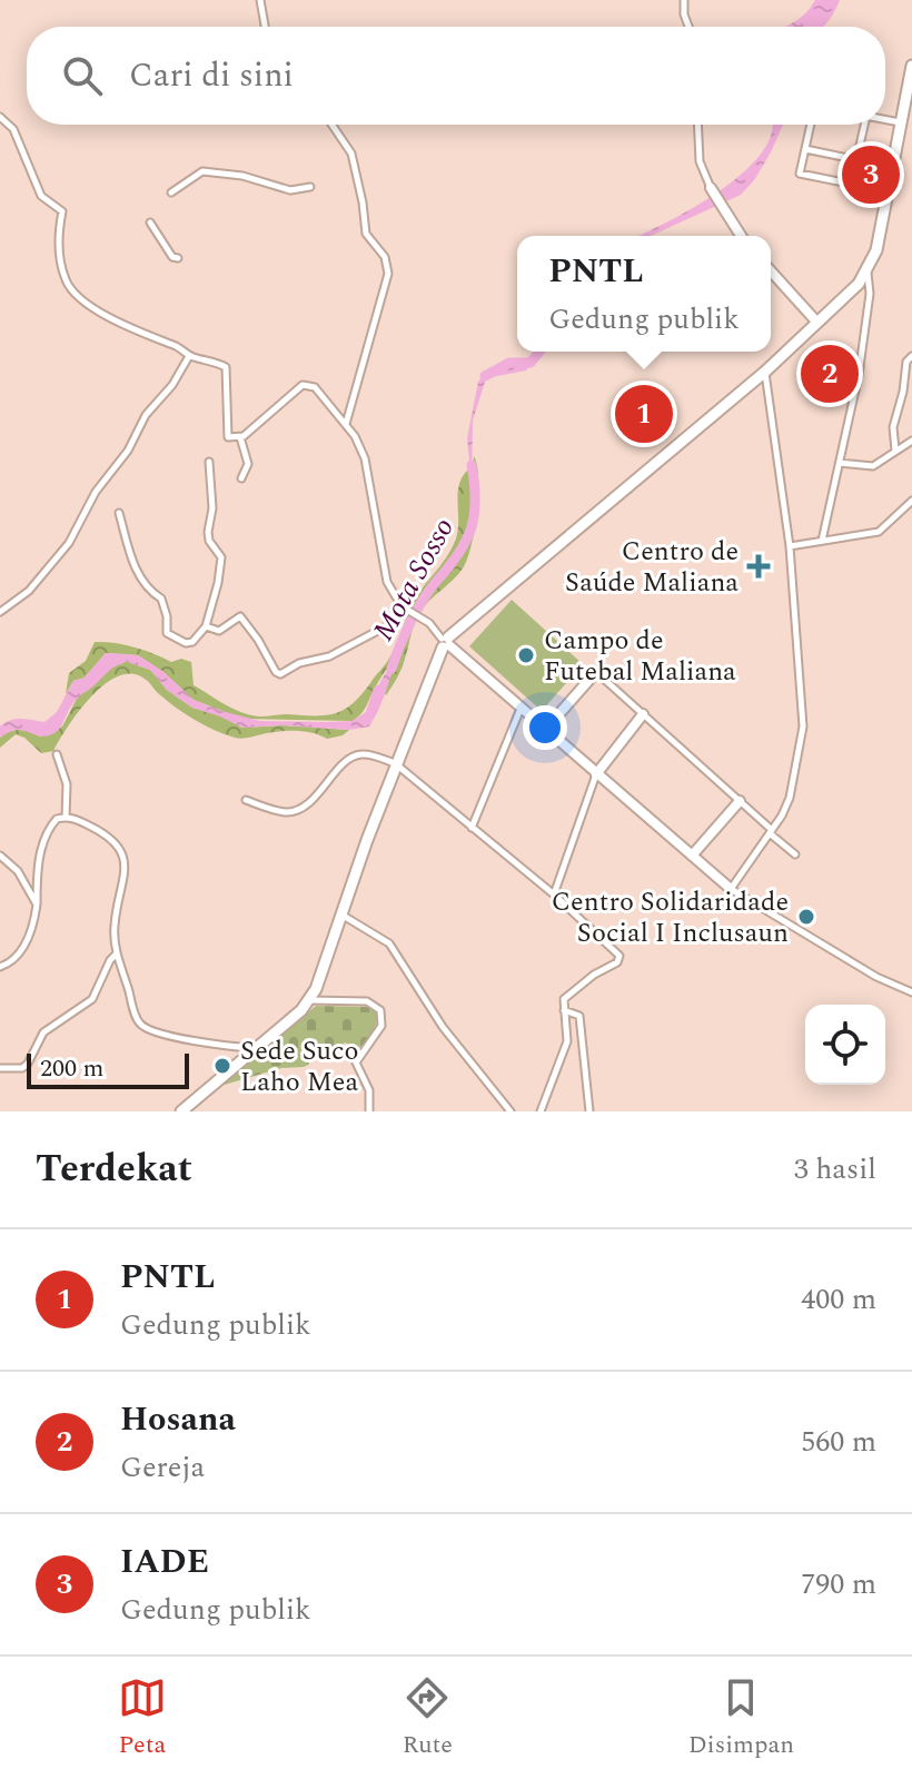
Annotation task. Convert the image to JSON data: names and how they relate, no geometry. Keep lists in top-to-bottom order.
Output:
{
  "water": ["Mota Sosso"],
  "places": {
    "health": ["Centro de Saúde Maliana"],
    "other": ["Campo de Futebal Maliana", "Centro Solidaridade Social I Inclusaun", "Sede Suco Laho Mea"]
  },
  "scale_bar": "200 m",
  "page": {
    "search": "Cari di sini",
    "pins": ["3", "2", "1"],
    "popup": ["PNTL", "Gedung publik"],
    "scale": "200 m",
    "heading": ["Terdekat", "3 hasil"],
    "list": [
      {
        "mark": "1",
        "name": "PNTL",
        "note": "Gedung publik",
        "value": "400 m"
      },
      {
        "mark": "2",
        "name": "Hosana",
        "note": "Gereja",
        "value": "560 m"
      },
      {
        "mark": "3",
        "name": "IADE",
        "note": "Gedung publik",
        "value": "790 m"
      }
    ],
    "nav": ["Peta", "Rute", "Disimpan"]
  }
}
